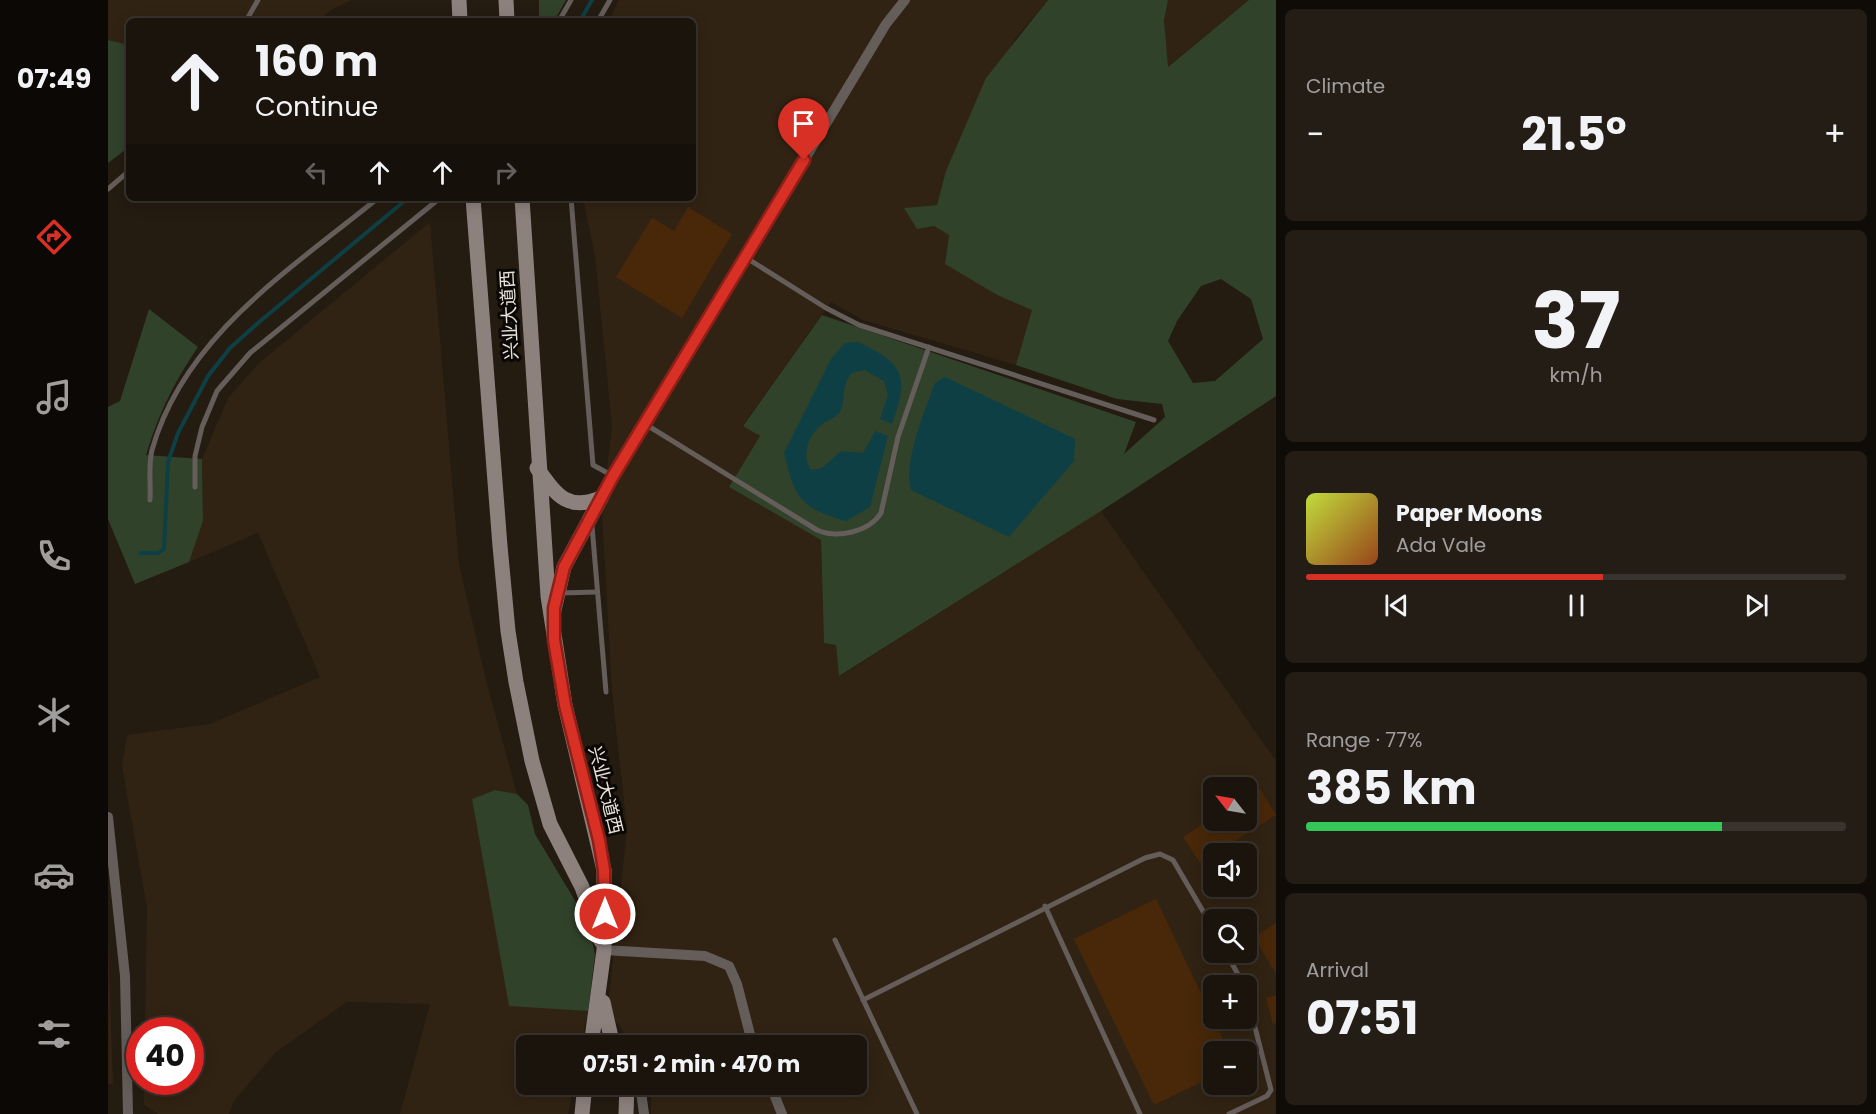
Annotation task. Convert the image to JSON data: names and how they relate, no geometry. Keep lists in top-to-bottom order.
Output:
{
  "streets": {
    "street": ["兴业大道西"]
  },
  "north": "top left",
  "page": {
    "tabs": "07:49",
    "tile": [
      "Climate",
      ["37", "km/h"],
      ["Range · 77%", "385 km"],
      ["Arrival", "07:51"]
    ],
    "turn": ["160 m", "Continue"],
    "heat": ["−", "21.5°", "+"],
    "song": ["Paper Moons", "Ada Vale"],
    "map_buttons": ["+", "−"],
    "limit": "40",
    "trip": "07:51 · 2 min · 470 m"
  }
}
